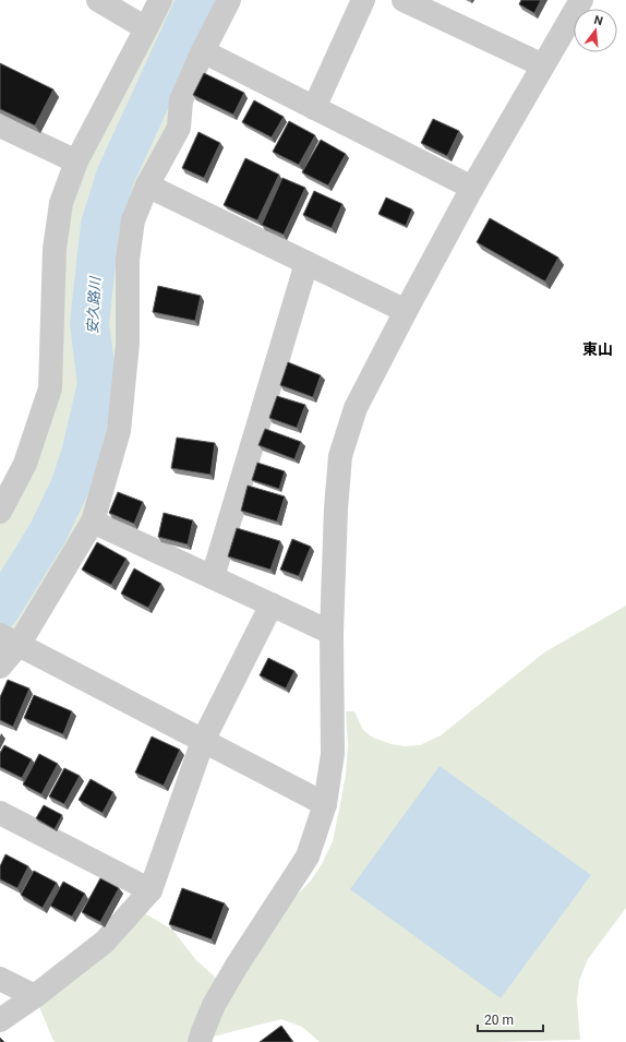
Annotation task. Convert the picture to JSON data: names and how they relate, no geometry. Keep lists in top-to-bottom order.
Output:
{
  "districts": ["東山"],
  "water": ["安久路川"],
  "scale_bar": "20 m",
  "north": "top"
}
